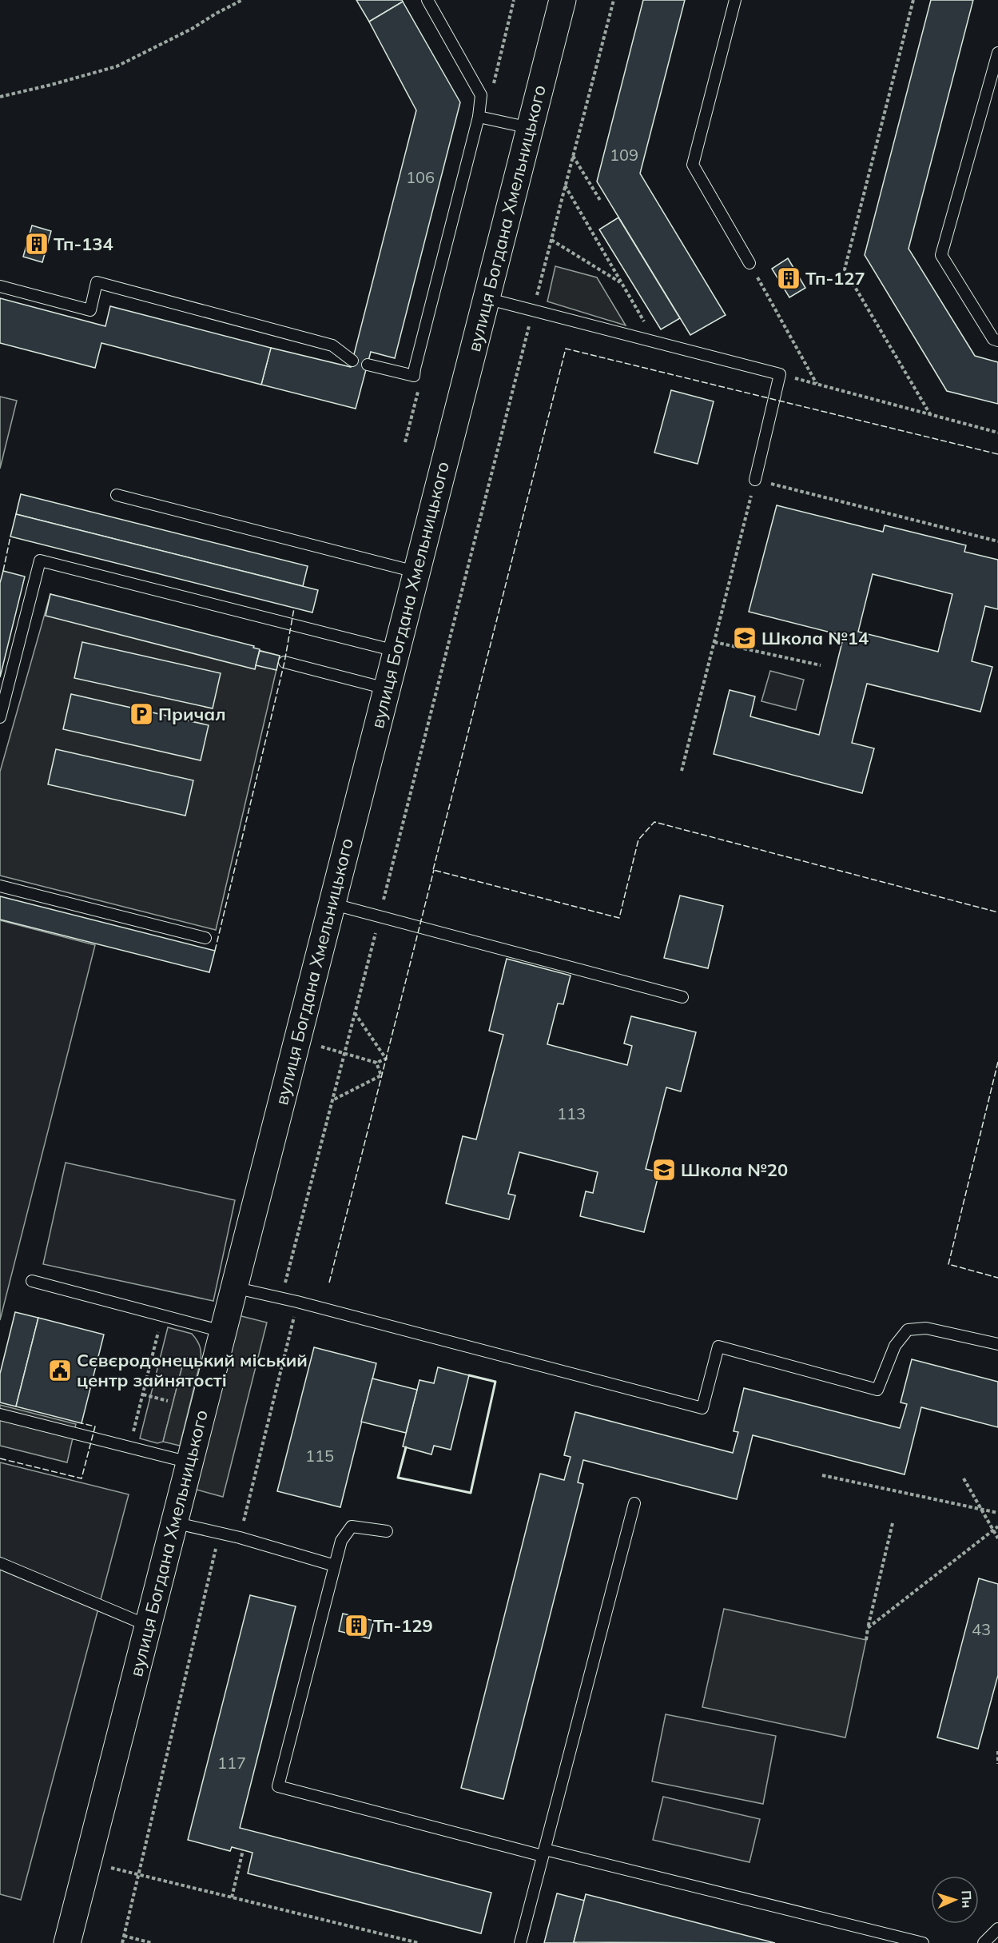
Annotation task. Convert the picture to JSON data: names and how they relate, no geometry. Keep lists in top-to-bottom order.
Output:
{
  "streets": {
    "street": ["вулиця Богдана Хмельницького"]
  },
  "places": {
    "building": ["Тп-134", "Тп-127", "Тп-129"],
    "school or university": ["Школа №14", "Школа №20"],
    "parking": ["Причал"],
    "public building": ["Сєвєродонецький міський центр зайнятості"]
  },
  "house_numbers": [
    "109",
    "106",
    "113",
    "115",
    "43",
    "117"
  ],
  "north": "right"
}
